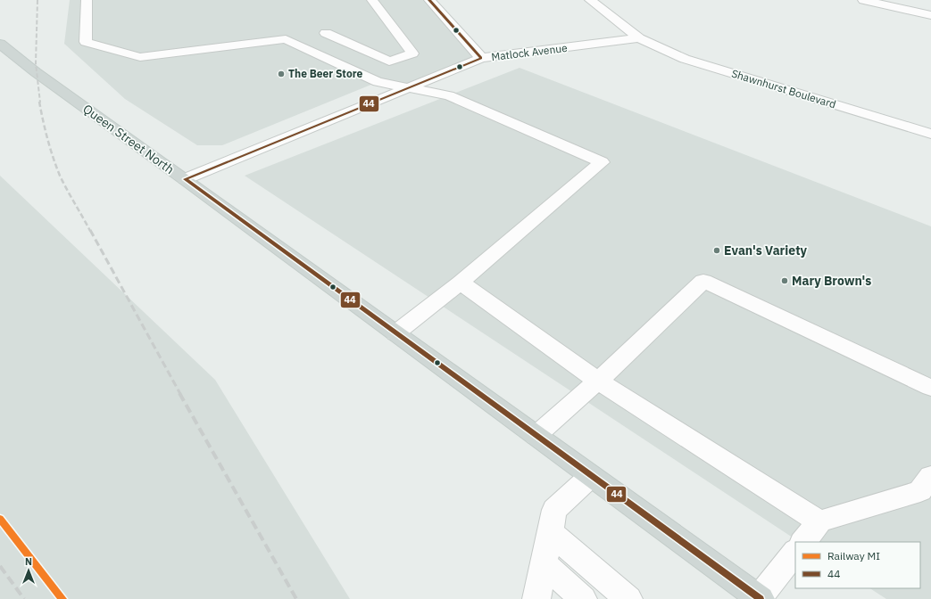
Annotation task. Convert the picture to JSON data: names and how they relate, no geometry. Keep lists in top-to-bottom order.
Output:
{
  "streets": {
    "main road": ["Queen Street North"],
    "street": ["Matlock Avenue", "Shawnhurst Boulevard"]
  },
  "crossings": [
    ["Matlock Avenue", "Shawnhurst Boulevard"],
    ["Matlock Avenue", "Queen Street North"]
  ],
  "places": ["The Beer Store", "Evan's Variety", "Mary Brown's"],
  "lines": ["transit line 44", "rail line MI"],
  "legend": ["Railway MI", "44"],
  "north": "top"
}
